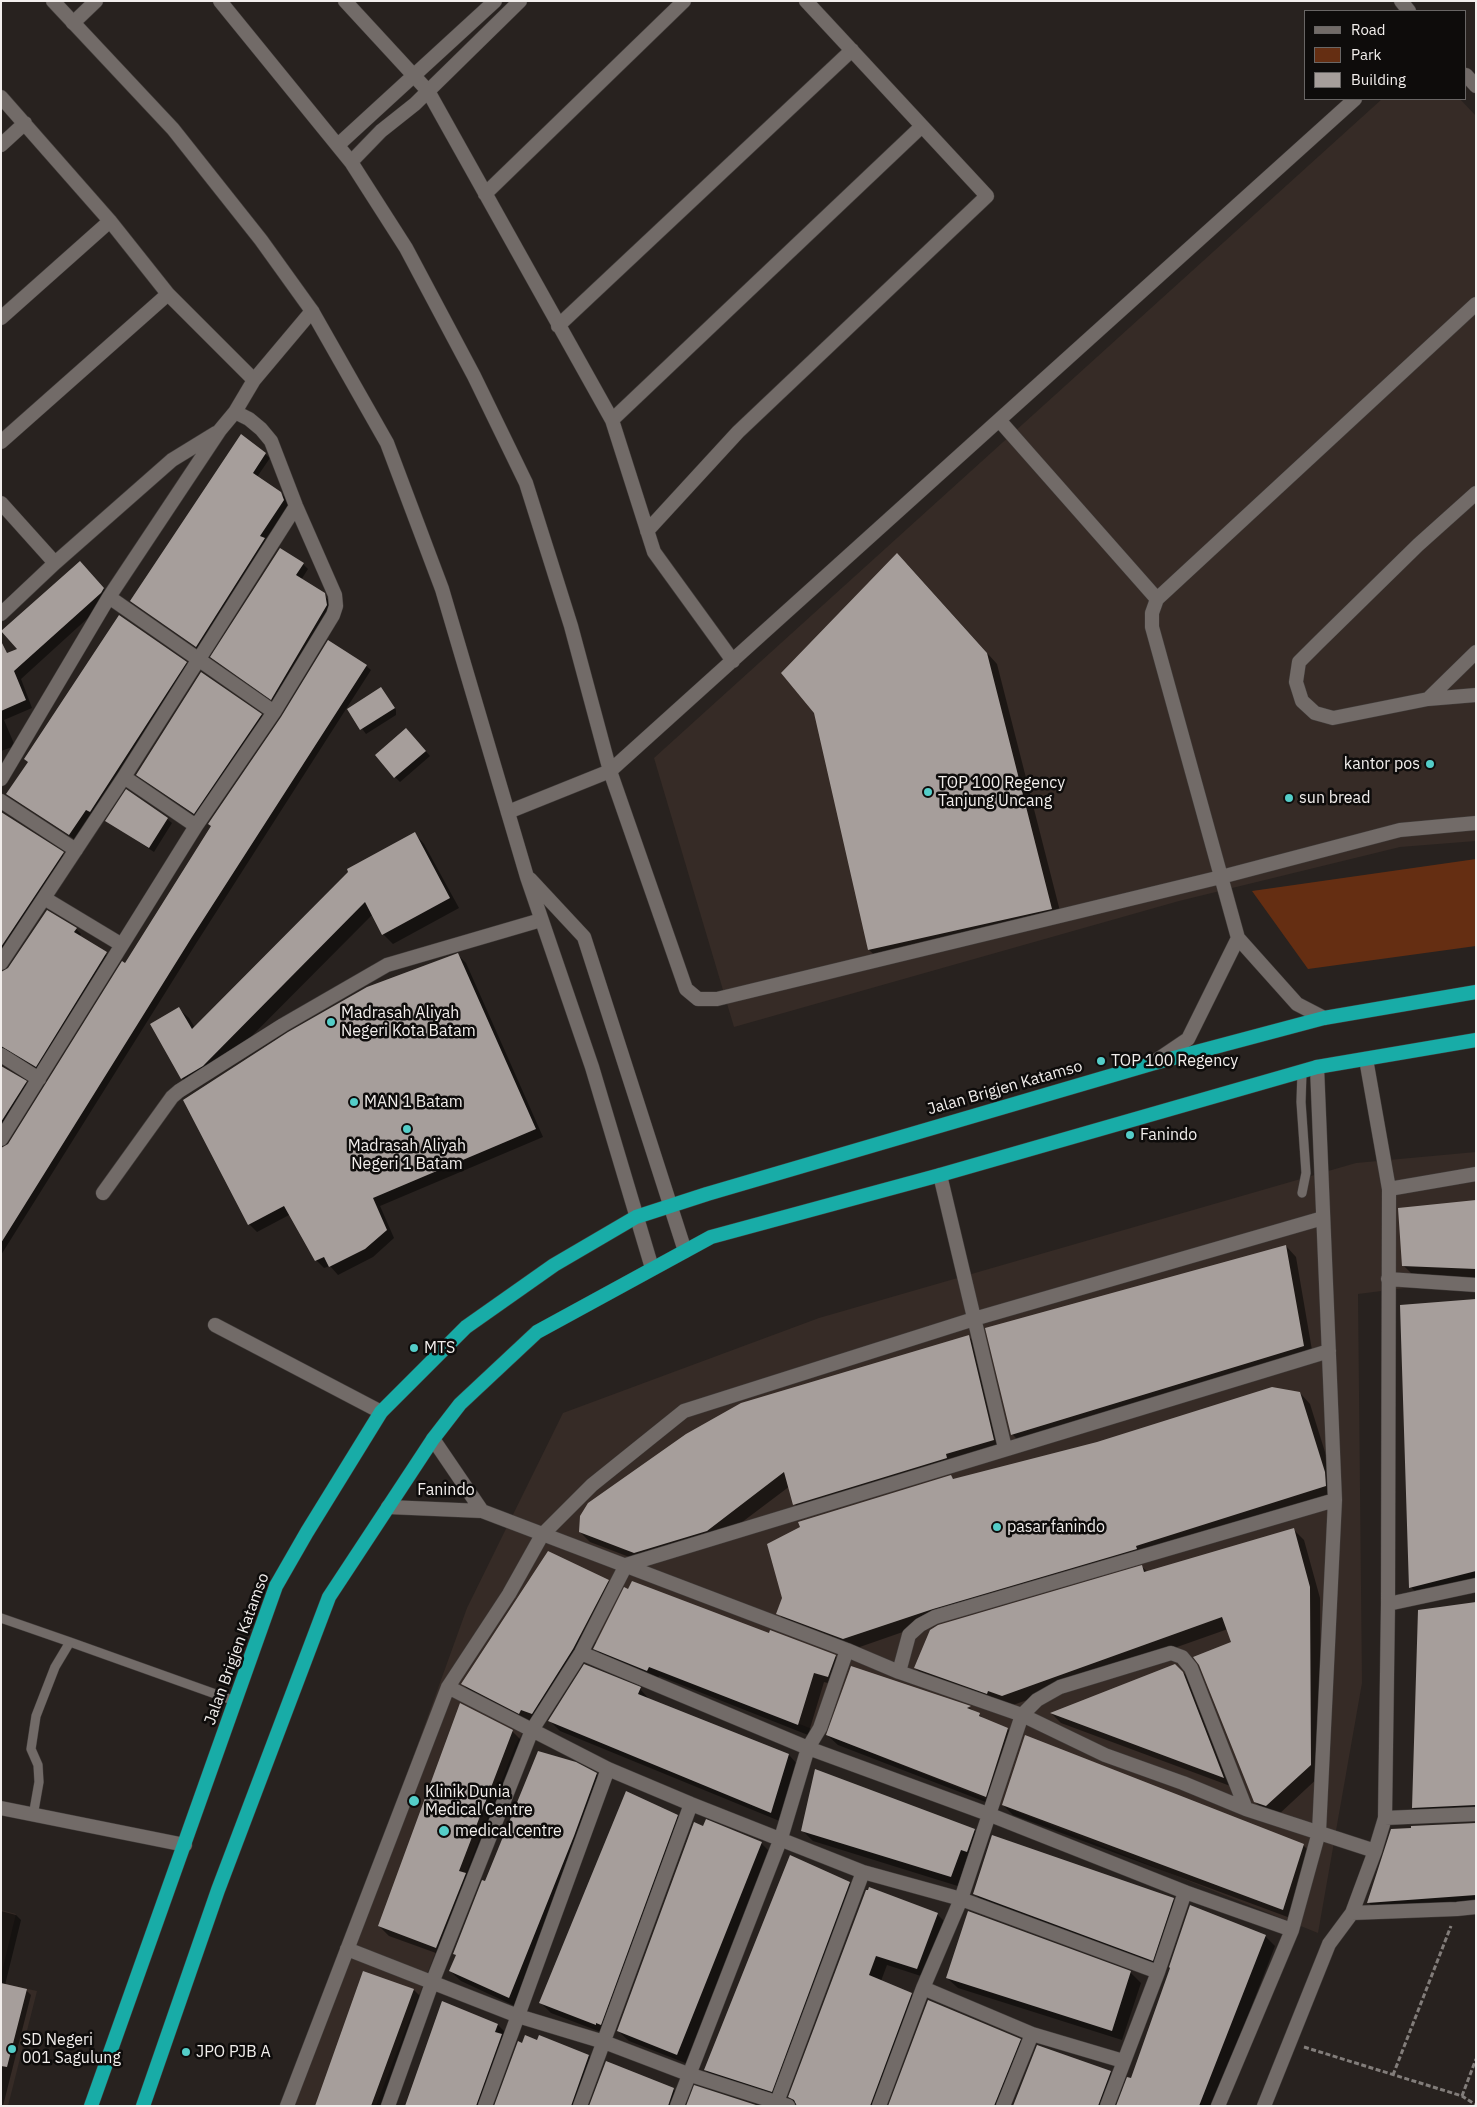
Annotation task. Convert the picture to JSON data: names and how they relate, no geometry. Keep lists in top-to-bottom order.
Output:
{
  "streets": {
    "highway": ["Jalan Brigjen Katamso"],
    "street": ["Fanindo"]
  },
  "places": [
    "kantor pos",
    "TOP 100 Regency Tanjung Uncang",
    "sun bread",
    "Madrasah Aliyah Negeri Kota Batam",
    "TOP 100 Regency",
    "MAN 1 Batam",
    "Madrasah Aliyah Negeri 1 Batam",
    "Fanindo",
    "MTS",
    "pasar fanindo",
    "Klinik Dunia Medical Centre",
    "medical centre",
    "SD Negeri 001 Sagulung",
    "JPO PJB A"
  ],
  "legend": ["Road", "Park", "Building"]
}
